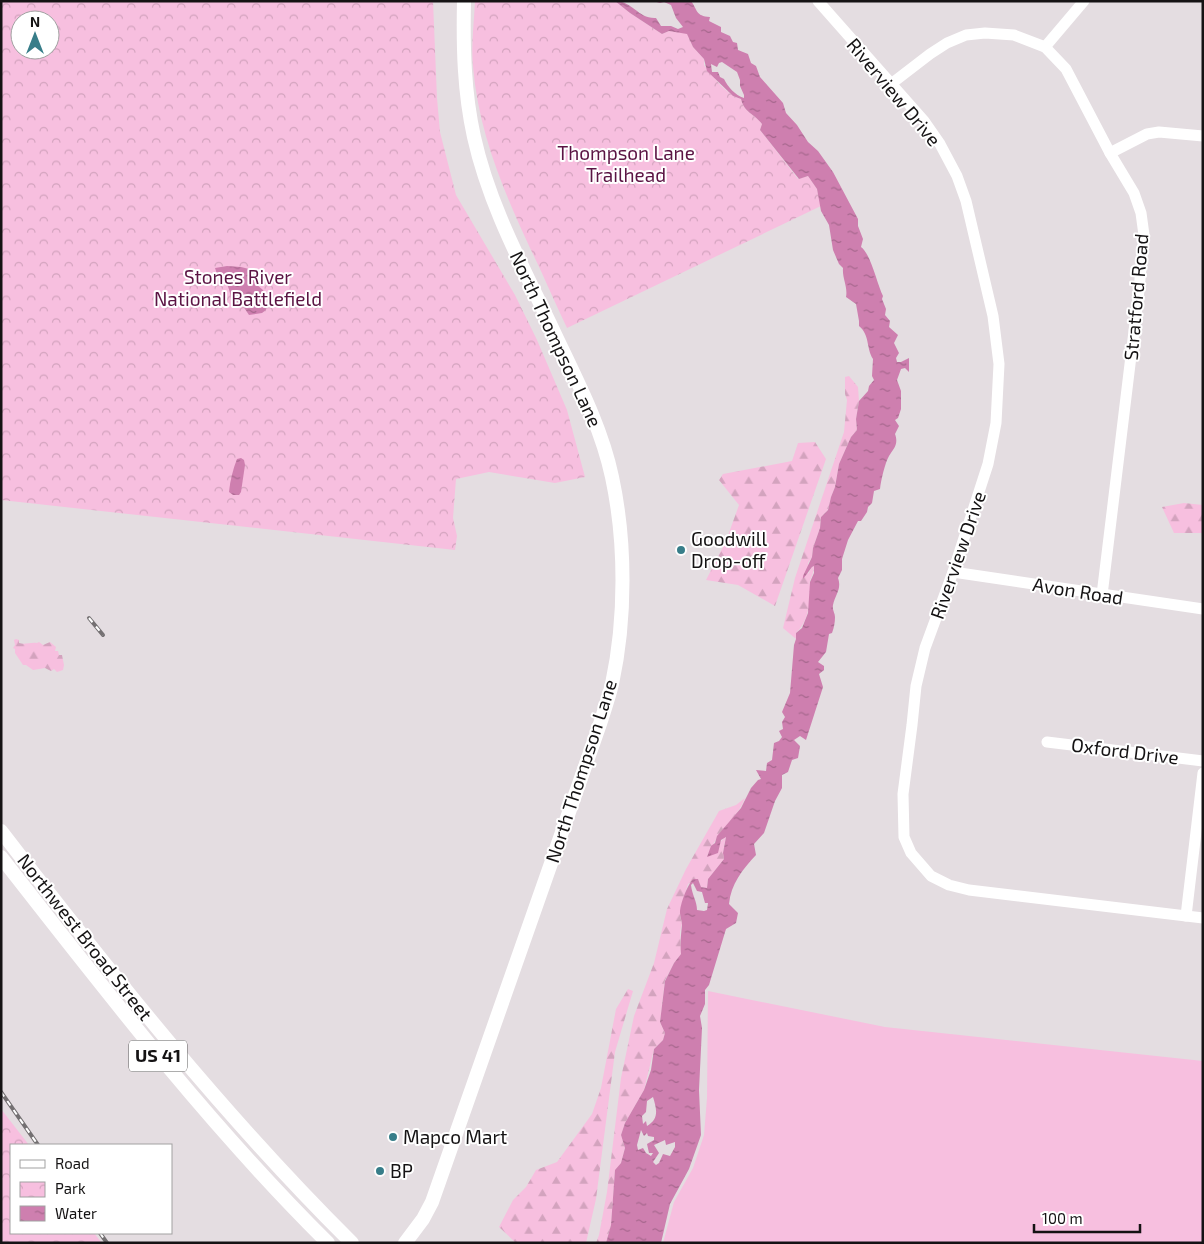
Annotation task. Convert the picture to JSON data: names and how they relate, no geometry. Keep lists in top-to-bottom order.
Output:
{
  "streets": {
    "main road": ["North Thompson Lane", "Northwest Broad Street", "US 41"],
    "street": [
      "Riverview Drive",
      "Stratford Road",
      "Avon Road",
      "Oxford Drive"
    ]
  },
  "crossings": [
    ["Riverview Drive", "Stratford Road"],
    ["Riverview Drive", "Avon Road"],
    ["Stratford Road", "Avon Road"]
  ],
  "parks": ["Thompson Lane Trailhead", "Stones River National Battlefield"],
  "places": ["Goodwill Drop-off", "Mapco Mart", "BP"],
  "legend": ["Road", "Park", "Water"],
  "scale_bar": "100 m",
  "north": "top"
}
